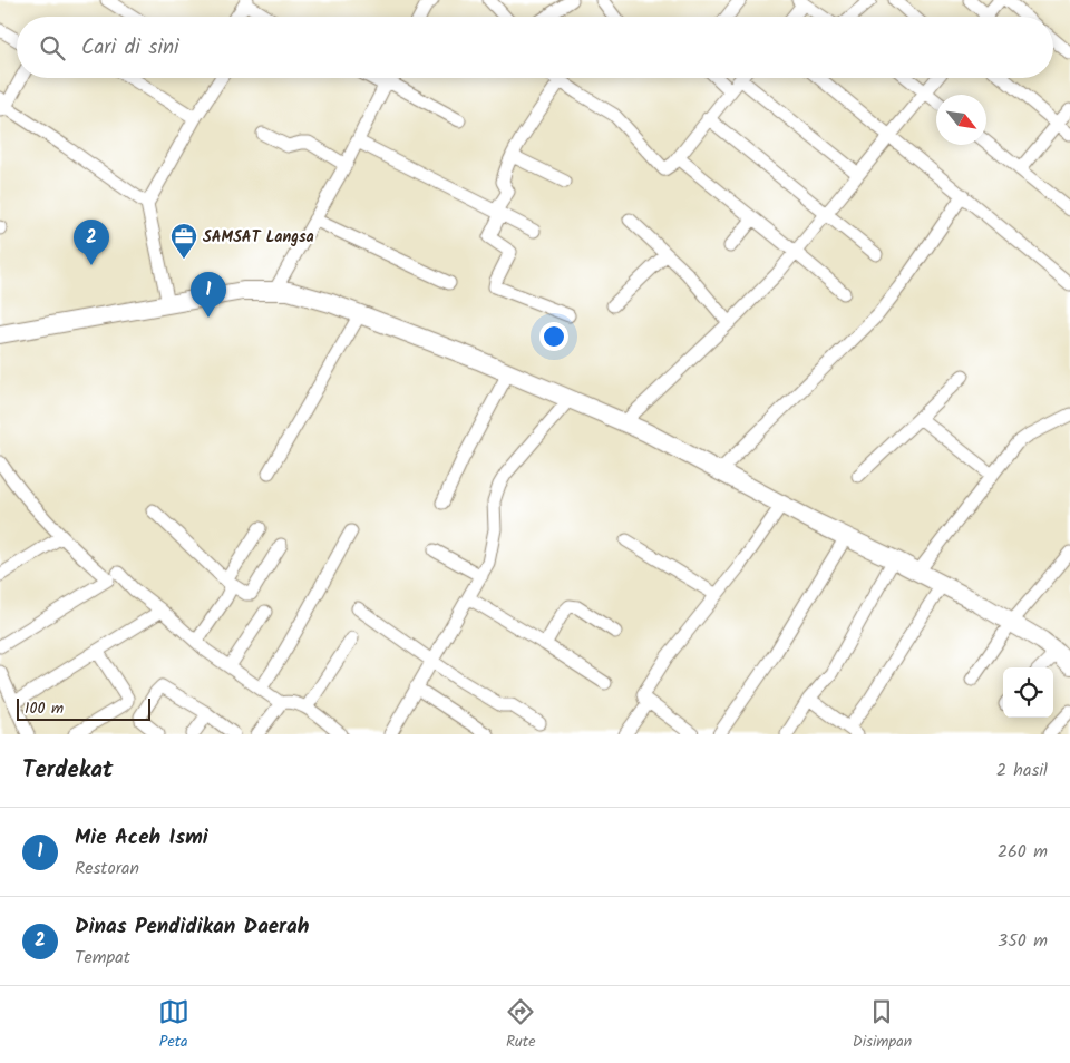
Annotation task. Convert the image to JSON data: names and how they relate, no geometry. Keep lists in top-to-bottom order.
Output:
{
  "places": {
    "office": ["SAMSAT Langsa"]
  },
  "scale_bar": "100 m",
  "north": "bottom right",
  "page": {
    "search": "Cari di sini",
    "pins": ["2", "1"],
    "scale": "100 m",
    "heading": ["Terdekat", "2 hasil"],
    "list": [
      {
        "mark": "1",
        "name": "Mie Aceh Ismi",
        "note": "Restoran",
        "value": "260 m"
      },
      {
        "mark": "2",
        "name": "Dinas Pendidikan Daerah",
        "note": "Tempat",
        "value": "350 m"
      }
    ],
    "nav": ["Peta", "Rute", "Disimpan"]
  }
}
